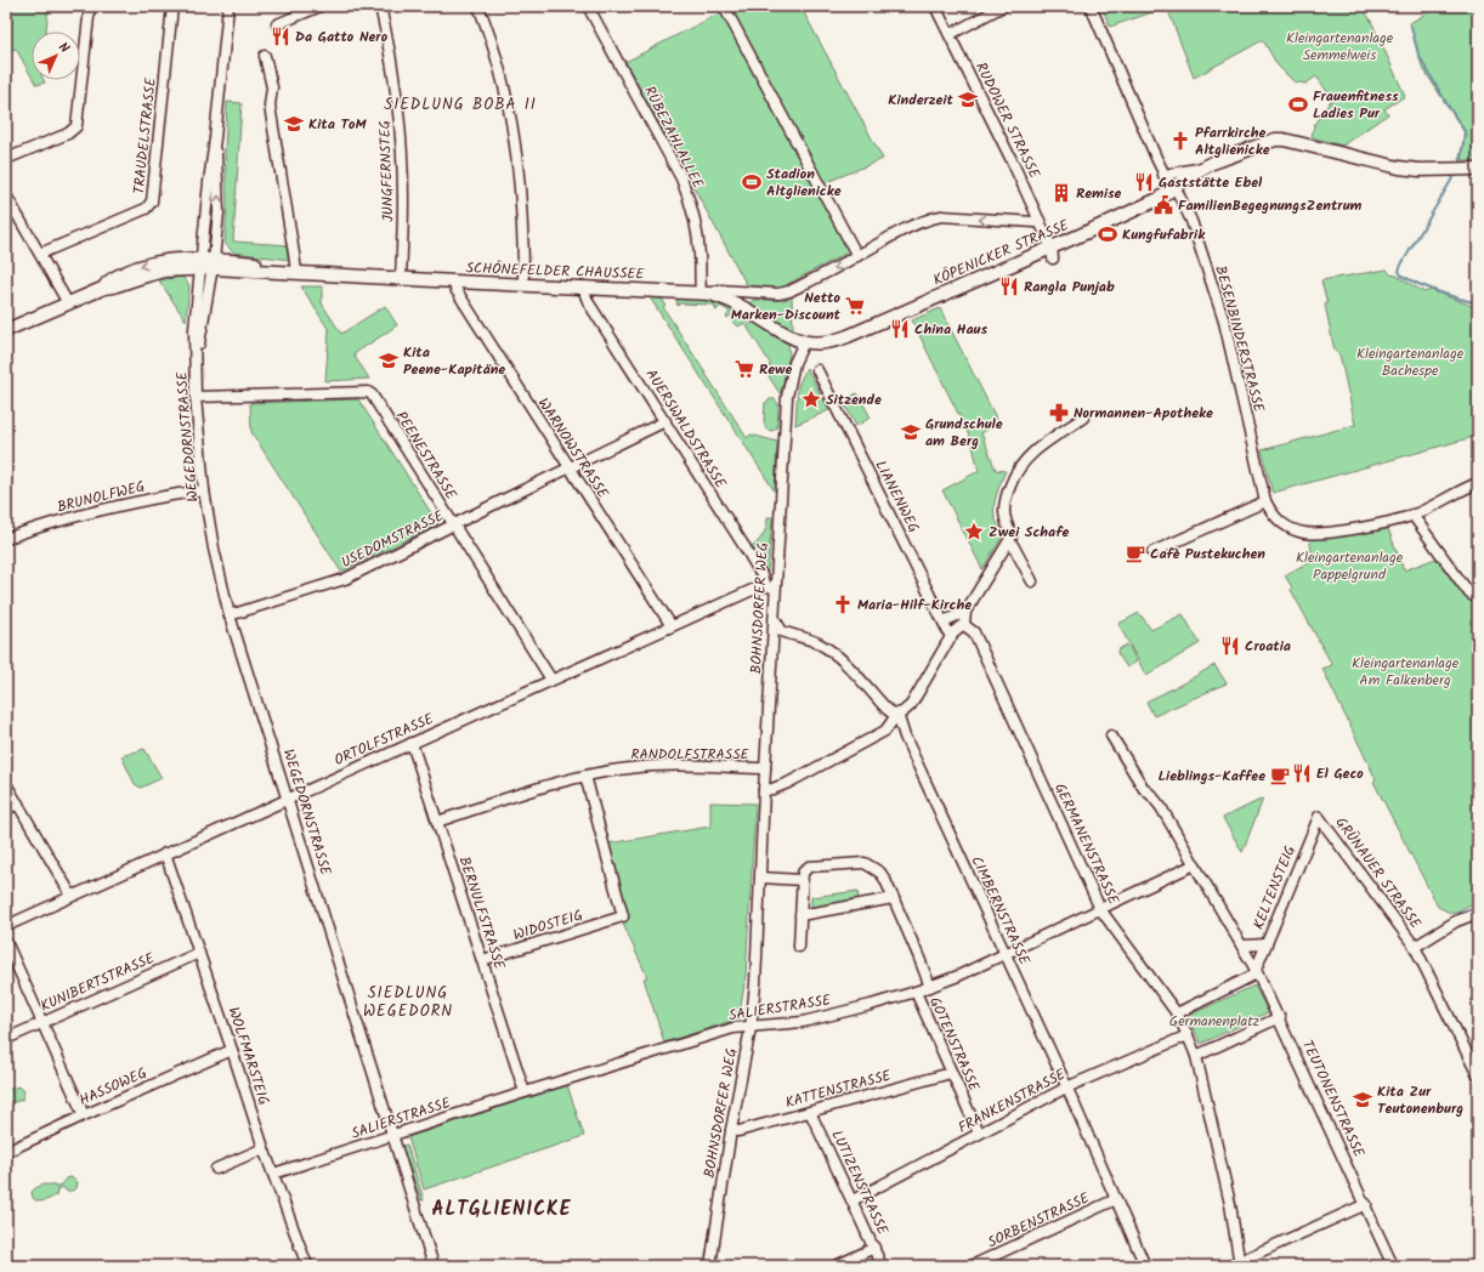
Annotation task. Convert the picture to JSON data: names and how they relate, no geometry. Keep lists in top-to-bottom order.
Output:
{
  "streets": {
    "main road": ["KÖPENICKER STRASSE", "SCHÖNEFELDER CHAUSSEE"],
    "street": [
      "RUDOWER STRASSE",
      "TRAUDELSTRASSE",
      "RÜBEZAHLALLEE",
      "JUNGFERNSTEG",
      "BESENBINDERSTRASSE",
      "AUERSWALDSTRASSE",
      "WEGEDORNSTRASSE",
      "WARNOWSTRASSE",
      "PEENESTRASSE",
      "BRUNOLFWEG",
      "LIANENWEG",
      "USEDOMSTRASSE",
      "BOHNSDORFER WEG",
      "ORTOLFSTRASSE",
      "RANDOLFSTRASSE",
      "GERMANENSTRASSE",
      "GRÜNAUER STRASSE",
      "KELTENSTEIG",
      "CIMBERNSTRASSE",
      "BERNULFSTRASSE",
      "WIDOSTEIG",
      "KUNIBERTSTRASSE",
      "SALIERSTRASSE",
      "GOTENSTRASSE",
      "WOLFMARSTEIG",
      "HASSOWEG",
      "KATTENSTRASSE",
      "TEUTONENSTRASSE",
      "FRANKENSTRASSE",
      "LUTIZENSTRASSE",
      "SORBENSTRASSE"
    ]
  },
  "crossings": [
    ["RUDOWER STRASSE", "KÖPENICKER STRASSE"],
    ["RÜBEZAHLALLEE", "SCHÖNEFELDER CHAUSSEE"],
    ["JUNGFERNSTEG", "SCHÖNEFELDER CHAUSSEE"],
    ["KÖPENICKER STRASSE", "SCHÖNEFELDER CHAUSSEE"],
    ["KÖPENICKER STRASSE", "BESENBINDERSTRASSE"],
    ["KÖPENICKER STRASSE", "BOHNSDORFER WEG"],
    ["SCHÖNEFELDER CHAUSSEE", "AUERSWALDSTRASSE"],
    ["SCHÖNEFELDER CHAUSSEE", "WEGEDORNSTRASSE"],
    ["SCHÖNEFELDER CHAUSSEE", "WARNOWSTRASSE"],
    ["SCHÖNEFELDER CHAUSSEE", "BOHNSDORFER WEG"],
    ["AUERSWALDSTRASSE", "USEDOMSTRASSE"],
    ["AUERSWALDSTRASSE", "BOHNSDORFER WEG"],
    ["AUERSWALDSTRASSE", "ORTOLFSTRASSE"],
    ["WEGEDORNSTRASSE", "PEENESTRASSE"],
    ["WEGEDORNSTRASSE", "BRUNOLFWEG"],
    ["WEGEDORNSTRASSE", "USEDOMSTRASSE"],
    ["WEGEDORNSTRASSE", "ORTOLFSTRASSE"],
    ["WEGEDORNSTRASSE", "SALIERSTRASSE"],
    ["WARNOWSTRASSE", "USEDOMSTRASSE"],
    ["WARNOWSTRASSE", "ORTOLFSTRASSE"],
    ["PEENESTRASSE", "USEDOMSTRASSE"],
    ["PEENESTRASSE", "ORTOLFSTRASSE"],
    ["BOHNSDORFER WEG", "ORTOLFSTRASSE"],
    ["BOHNSDORFER WEG", "RANDOLFSTRASSE"],
    ["BOHNSDORFER WEG", "SALIERSTRASSE"],
    ["BOHNSDORFER WEG", "KATTENSTRASSE"],
    ["ORTOLFSTRASSE", "BERNULFSTRASSE"],
    ["ORTOLFSTRASSE", "WOLFMARSTEIG"],
    ["RANDOLFSTRASSE", "BERNULFSTRASSE"],
    ["RANDOLFSTRASSE", "WIDOSTEIG"],
    ["GERMANENSTRASSE", "SALIERSTRASSE"],
    ["GERMANENSTRASSE", "FRANKENSTRASSE"],
    ["GRÜNAUER STRASSE", "KELTENSTEIG"],
    ["KELTENSTEIG", "TEUTONENSTRASSE"],
    ["CIMBERNSTRASSE", "SALIERSTRASSE"],
    ["CIMBERNSTRASSE", "FRANKENSTRASSE"],
    ["CIMBERNSTRASSE", "SORBENSTRASSE"],
    ["BERNULFSTRASSE", "WIDOSTEIG"],
    ["BERNULFSTRASSE", "SALIERSTRASSE"],
    ["KUNIBERTSTRASSE", "WOLFMARSTEIG"],
    ["SALIERSTRASSE", "GOTENSTRASSE"],
    ["SALIERSTRASSE", "WOLFMARSTEIG"],
    ["SALIERSTRASSE", "TEUTONENSTRASSE"],
    ["GOTENSTRASSE", "KATTENSTRASSE"],
    ["GOTENSTRASSE", "FRANKENSTRASSE"],
    ["WOLFMARSTEIG", "HASSOWEG"],
    ["KATTENSTRASSE", "LUTIZENSTRASSE"],
    ["FRANKENSTRASSE", "LUTIZENSTRASSE"]
  ],
  "districts": ["SIEDLUNG BOBA II", "SIEDLUNG WEGEDORN", "ALTGLIENICKE"],
  "parks": [
    "Kleingartenanlage Semmelweis",
    "Kleingartenanlage Bachespe",
    "Kleingartenanlage Pappelgrund",
    "Kleingartenanlage Am Falkenberg",
    "Germanenplatz"
  ],
  "places": {
    "restaurant": [
      "Da Gatto Nero",
      "Gaststätte Ebel",
      "Rangla Punjab",
      "China Haus",
      "Croatia",
      "El Geco"
    ],
    "school or university": [
      "Kinderzeit",
      "Kita ToM",
      "Kita Peene-Kapitäne",
      "Grundschule am Berg",
      "Kita Zur Teutonenburg"
    ],
    "sports": ["Frauenfitness Ladies Pur", "Stadion Altglienicke", "Kungfufabrik"],
    "church": ["Pfarrkirche Altglienicke", "Maria-Hilf-Kirche"],
    "building": ["Remise"],
    "public building": ["FamilienBegegnungsZentrum"],
    "supermarket": ["Netto Marken-Discount", "Rewe"],
    "place": ["Sitzende", "Zwei Schafe"],
    "pharmacy": ["Normannen-Apotheke"],
    "cafe": ["Cafè Pustekuchen", "Lieblings-Kaffee"]
  },
  "north": "top right"
}
